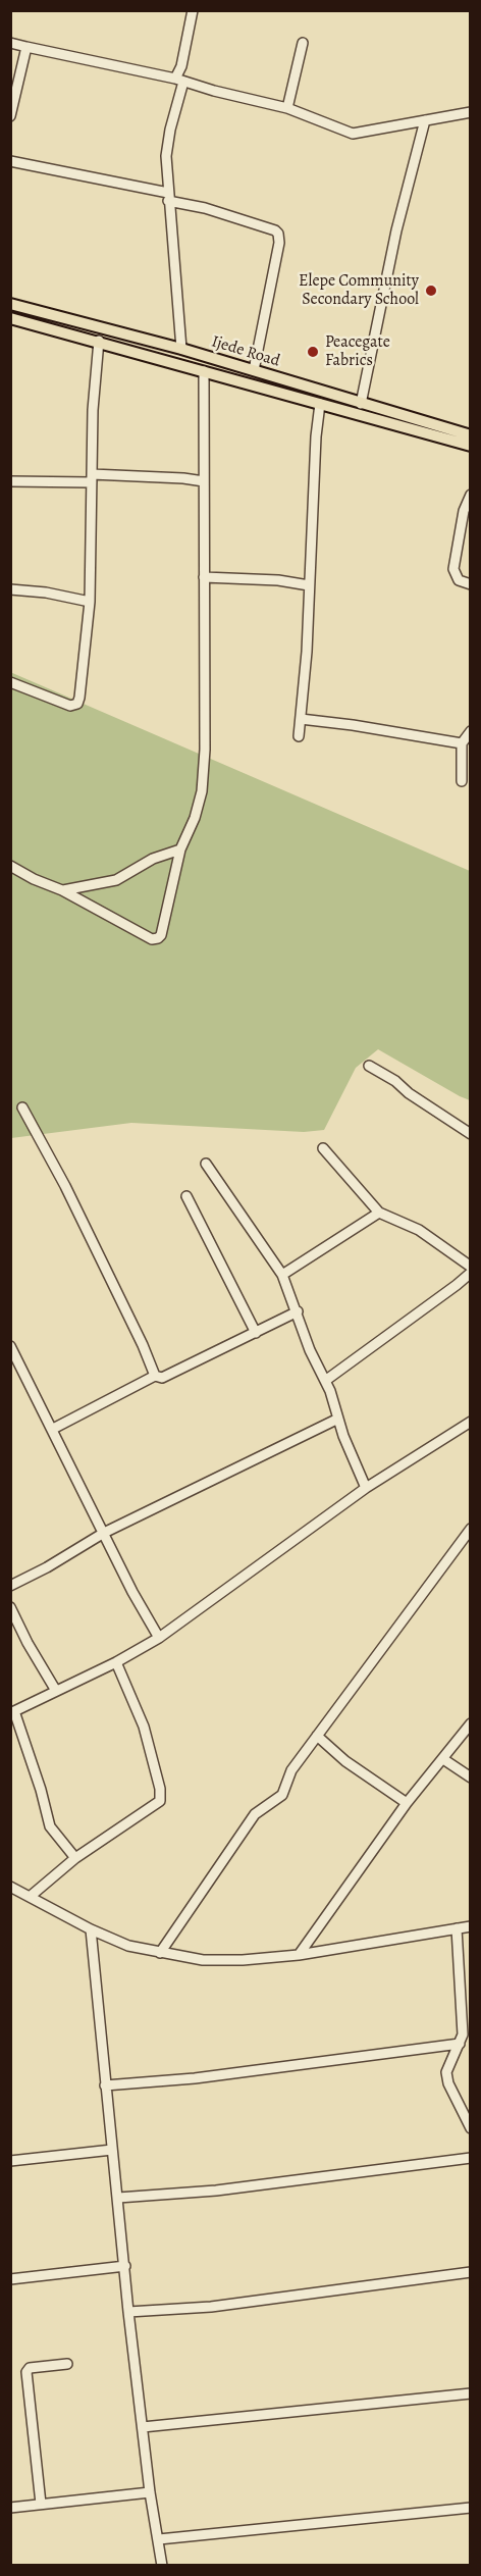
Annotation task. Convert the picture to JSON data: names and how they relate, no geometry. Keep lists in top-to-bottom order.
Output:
{
  "streets": {
    "main road": ["Ijede Road"]
  },
  "places": ["Elepe Community Secondary School", "Peacegate Fabrics"]
}
